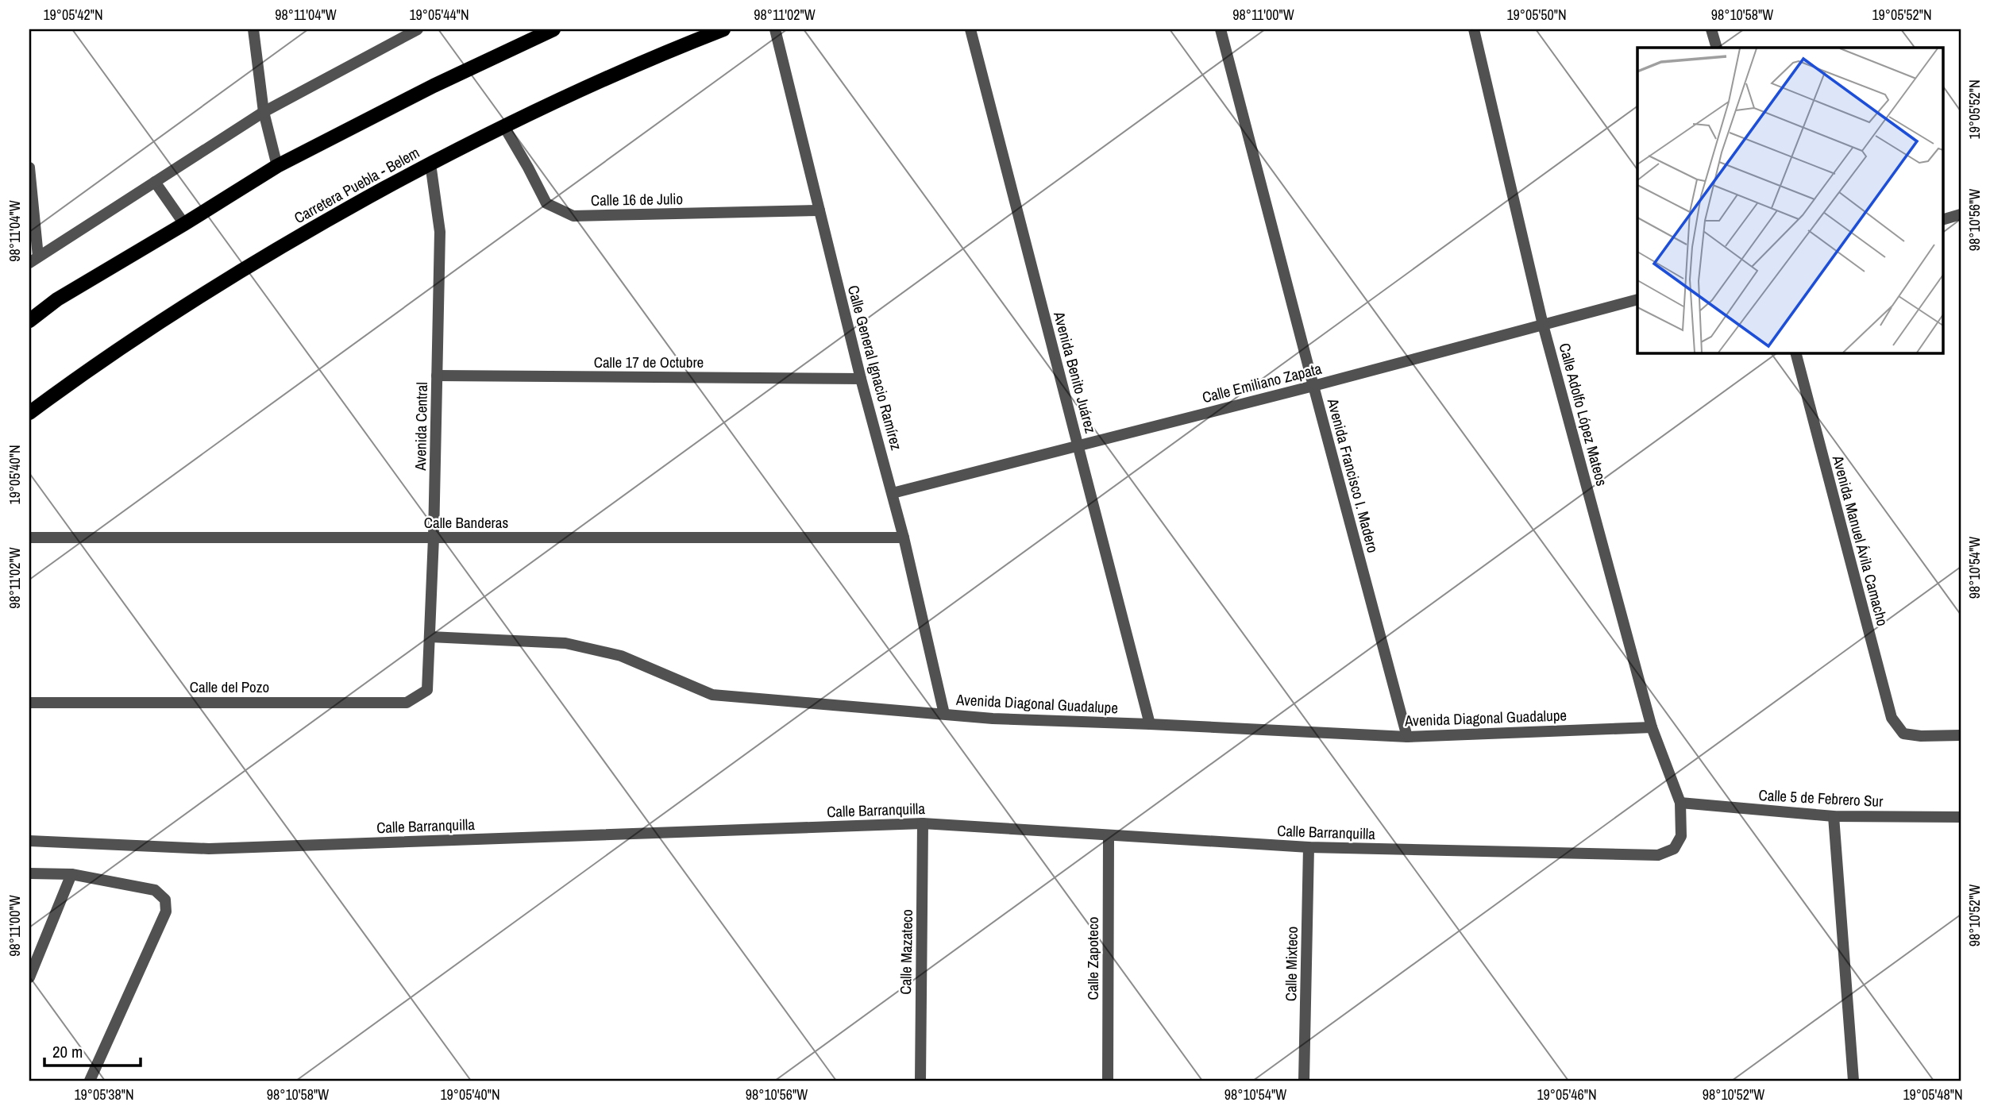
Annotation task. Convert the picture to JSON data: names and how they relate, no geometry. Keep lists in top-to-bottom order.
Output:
{
  "streets": {
    "main road": ["Carretera Puebla - Belem"],
    "street": [
      "Calle 16 de Julio",
      "Calle 17 de Octubre",
      "Calle General Ignacio Ramírez",
      "Avenida Benito Juárez",
      "Calle Emiliano Zapata",
      "Calle Adolfo López Mateos",
      "Avenida Central",
      "Avenida Francisco I. Madero",
      "Calle Banderas",
      "Avenida Manuel Ávila Camacho",
      "Calle del Pozo",
      "Avenida Diagonal Guadalupe",
      "Calle 5 de Febrero Sur",
      "Calle Barranquilla",
      "Calle Mazateco",
      "Calle Zapoteco",
      "Calle Mixteco"
    ]
  },
  "crossings": [
    ["Carretera Puebla - Belem", "Calle 16 de Julio"],
    ["Carretera Puebla - Belem", "Avenida Central"],
    ["Calle 16 de Julio", "Calle General Ignacio Ramírez"],
    ["Calle 17 de Octubre", "Calle General Ignacio Ramírez"],
    ["Calle 17 de Octubre", "Avenida Central"],
    ["Calle General Ignacio Ramírez", "Calle Emiliano Zapata"],
    ["Calle General Ignacio Ramírez", "Calle Banderas"],
    ["Calle General Ignacio Ramírez", "Avenida Diagonal Guadalupe"],
    ["Avenida Benito Juárez", "Calle Emiliano Zapata"],
    ["Avenida Benito Juárez", "Avenida Diagonal Guadalupe"],
    ["Calle Emiliano Zapata", "Calle Adolfo López Mateos"],
    ["Calle Emiliano Zapata", "Avenida Francisco I. Madero"],
    ["Calle Adolfo López Mateos", "Avenida Diagonal Guadalupe"],
    ["Calle Adolfo López Mateos", "Calle 5 de Febrero Sur"],
    ["Calle Adolfo López Mateos", "Calle Barranquilla"],
    ["Avenida Central", "Calle Banderas"],
    ["Avenida Central", "Calle del Pozo"],
    ["Avenida Central", "Avenida Diagonal Guadalupe"],
    ["Avenida Francisco I. Madero", "Avenida Diagonal Guadalupe"],
    ["Calle 5 de Febrero Sur", "Calle Barranquilla"],
    ["Calle Barranquilla", "Calle Mazateco"],
    ["Calle Barranquilla", "Calle Zapoteco"],
    ["Calle Barranquilla", "Calle Mixteco"]
  ],
  "scale_bar": "20 m",
  "coordinates": [
    "19°05'42\"N",
    "98°11'04\"W",
    "19°05'44\"N",
    "98°11'02\"W",
    "98°11'00\"W",
    "19°05'50\"N",
    "98°10'58\"W",
    "19°05'52\"N",
    "98°10'56\"W",
    "19°05'40\"N",
    "98°10'54\"W",
    "98°10'52\"W",
    "19°05'38\"N",
    "19°05'46\"N",
    "19°05'48\"N"
  ]
}
